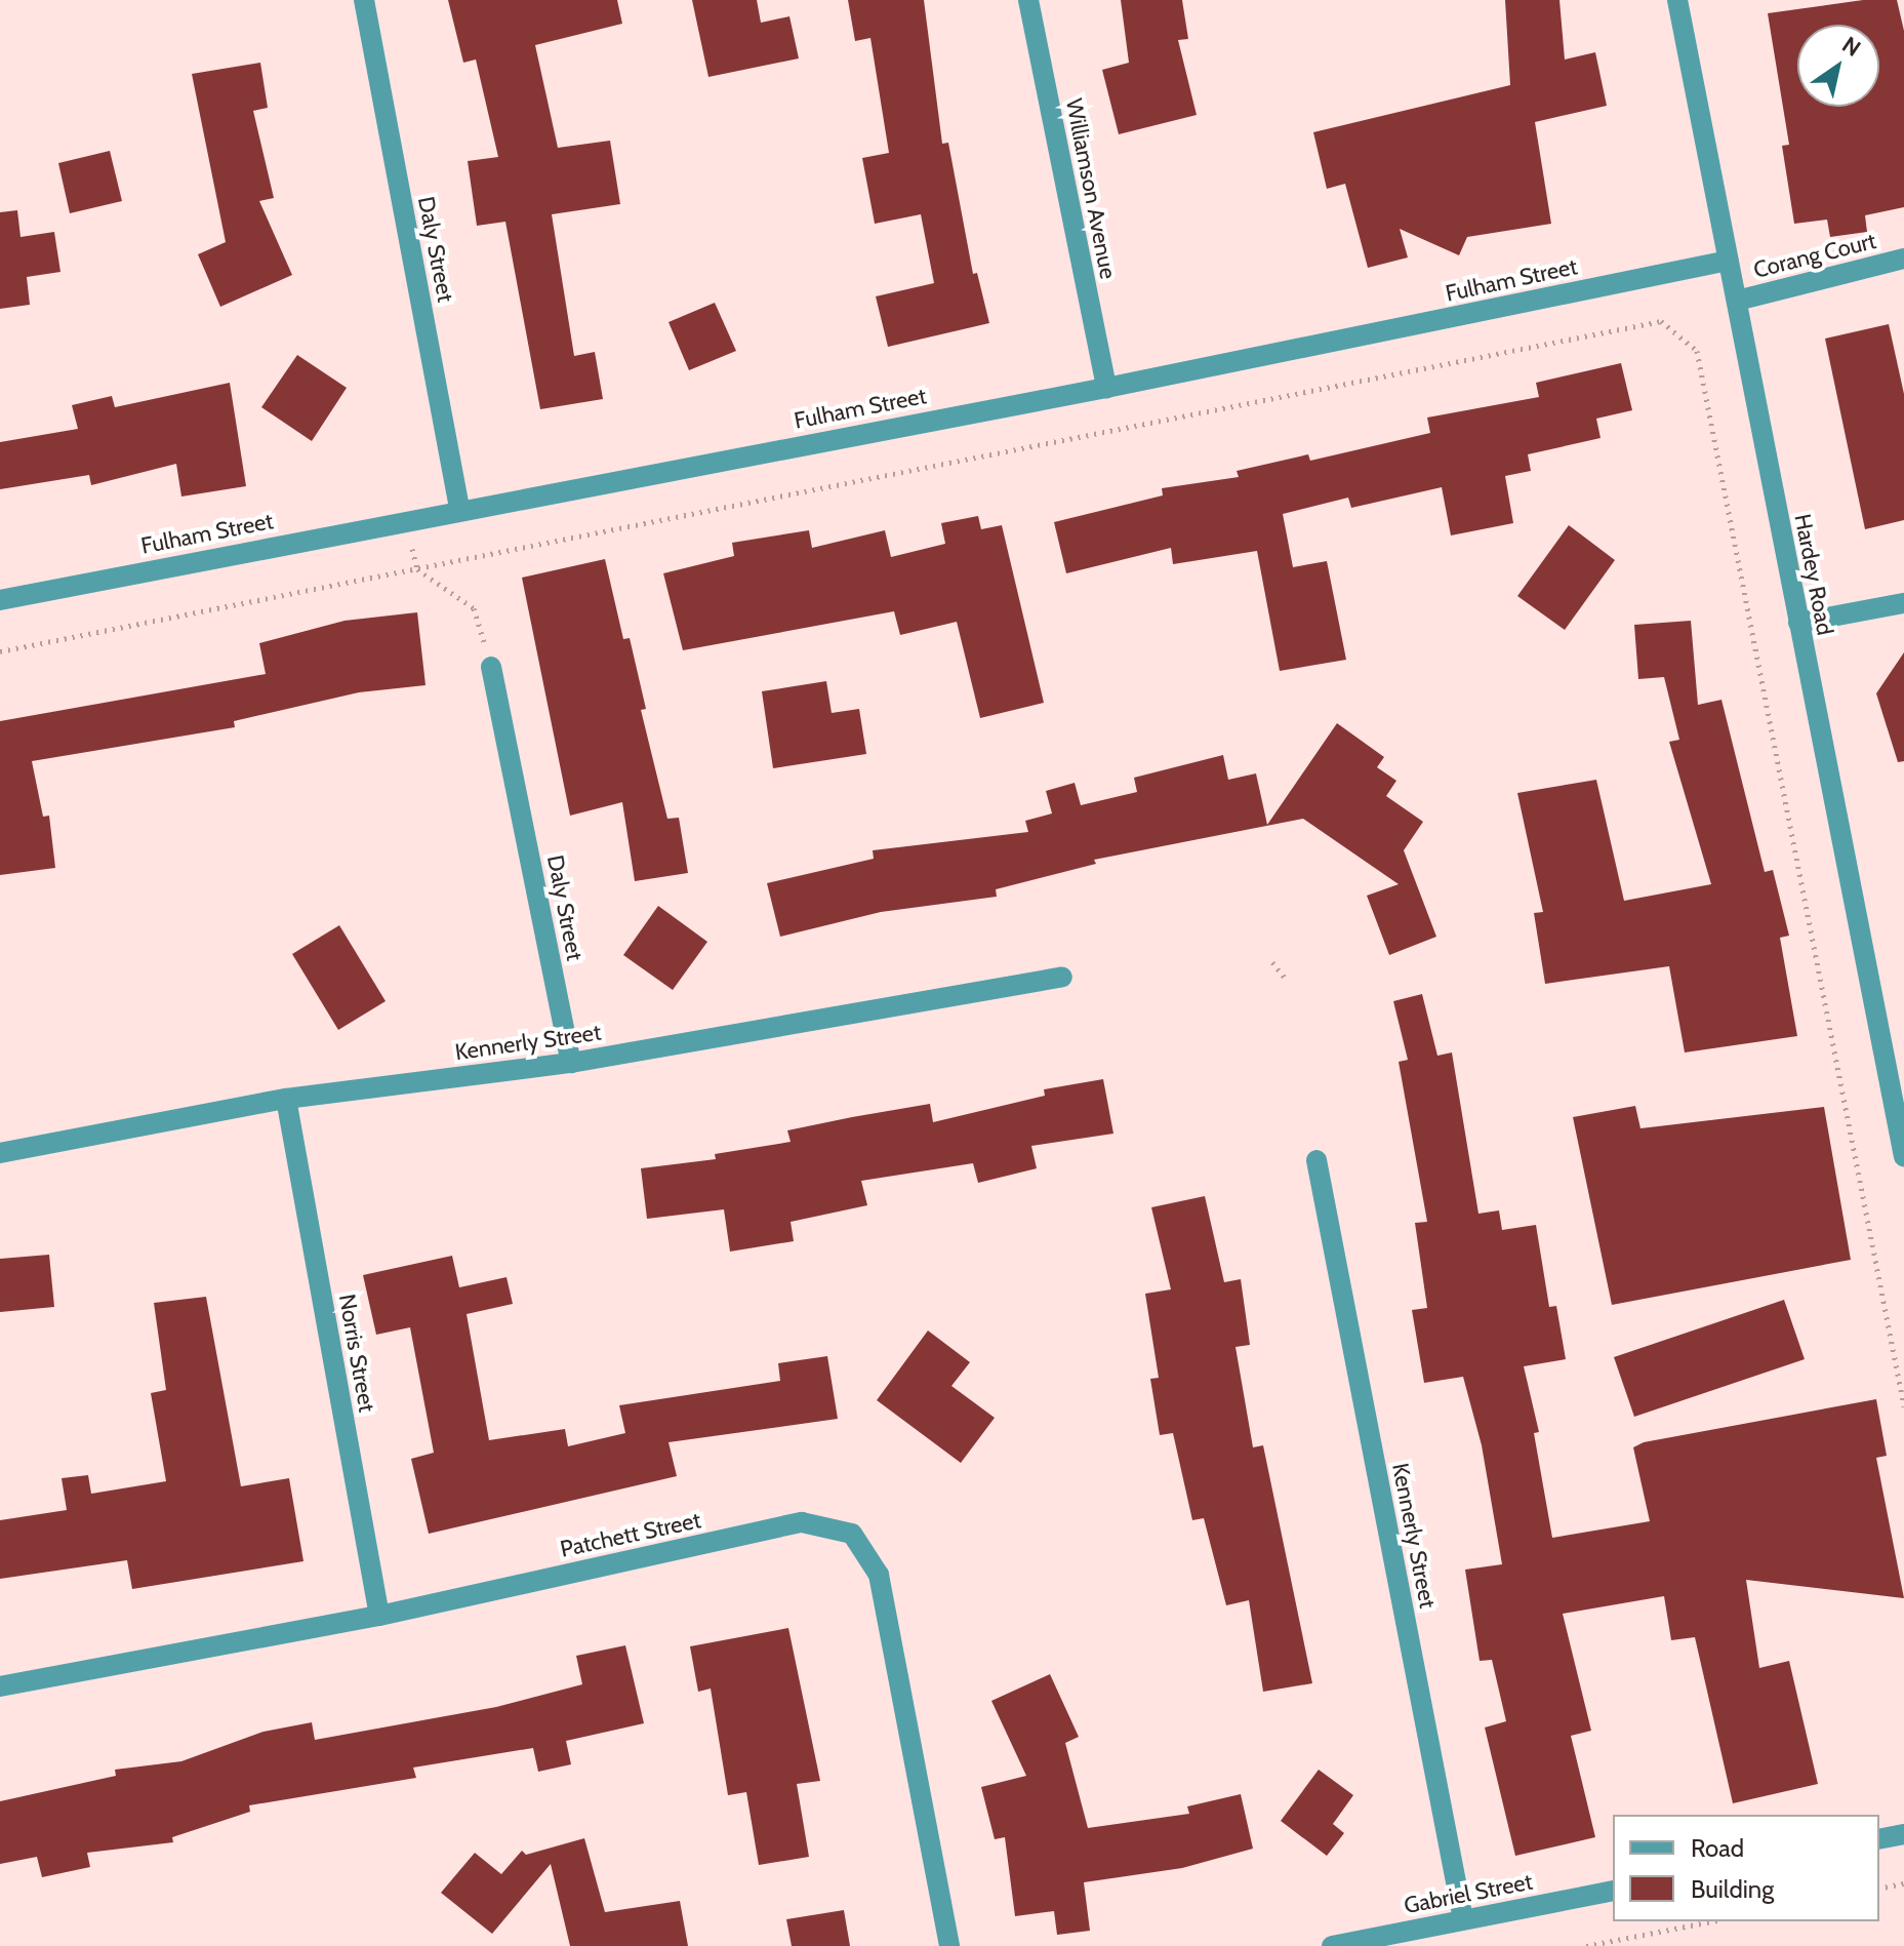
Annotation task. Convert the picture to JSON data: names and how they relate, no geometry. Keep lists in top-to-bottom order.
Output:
{
  "streets": {
    "street": [
      "Williamson Avenue",
      "Daly Street",
      "Corang Court",
      "Fulham Street",
      "Hardey Road",
      "Kennerly Street",
      "Norris Street",
      "Patchett Street",
      "Gabriel Street"
    ]
  },
  "crossings": [
    ["Williamson Avenue", "Fulham Street"],
    ["Daly Street", "Fulham Street"],
    ["Daly Street", "Kennerly Street"],
    ["Corang Court", "Hardey Road"],
    ["Fulham Street", "Hardey Road"],
    ["Kennerly Street", "Norris Street"],
    ["Kennerly Street", "Gabriel Street"],
    ["Norris Street", "Patchett Street"]
  ],
  "legend": ["Road", "Building"],
  "north": "top right"
}
